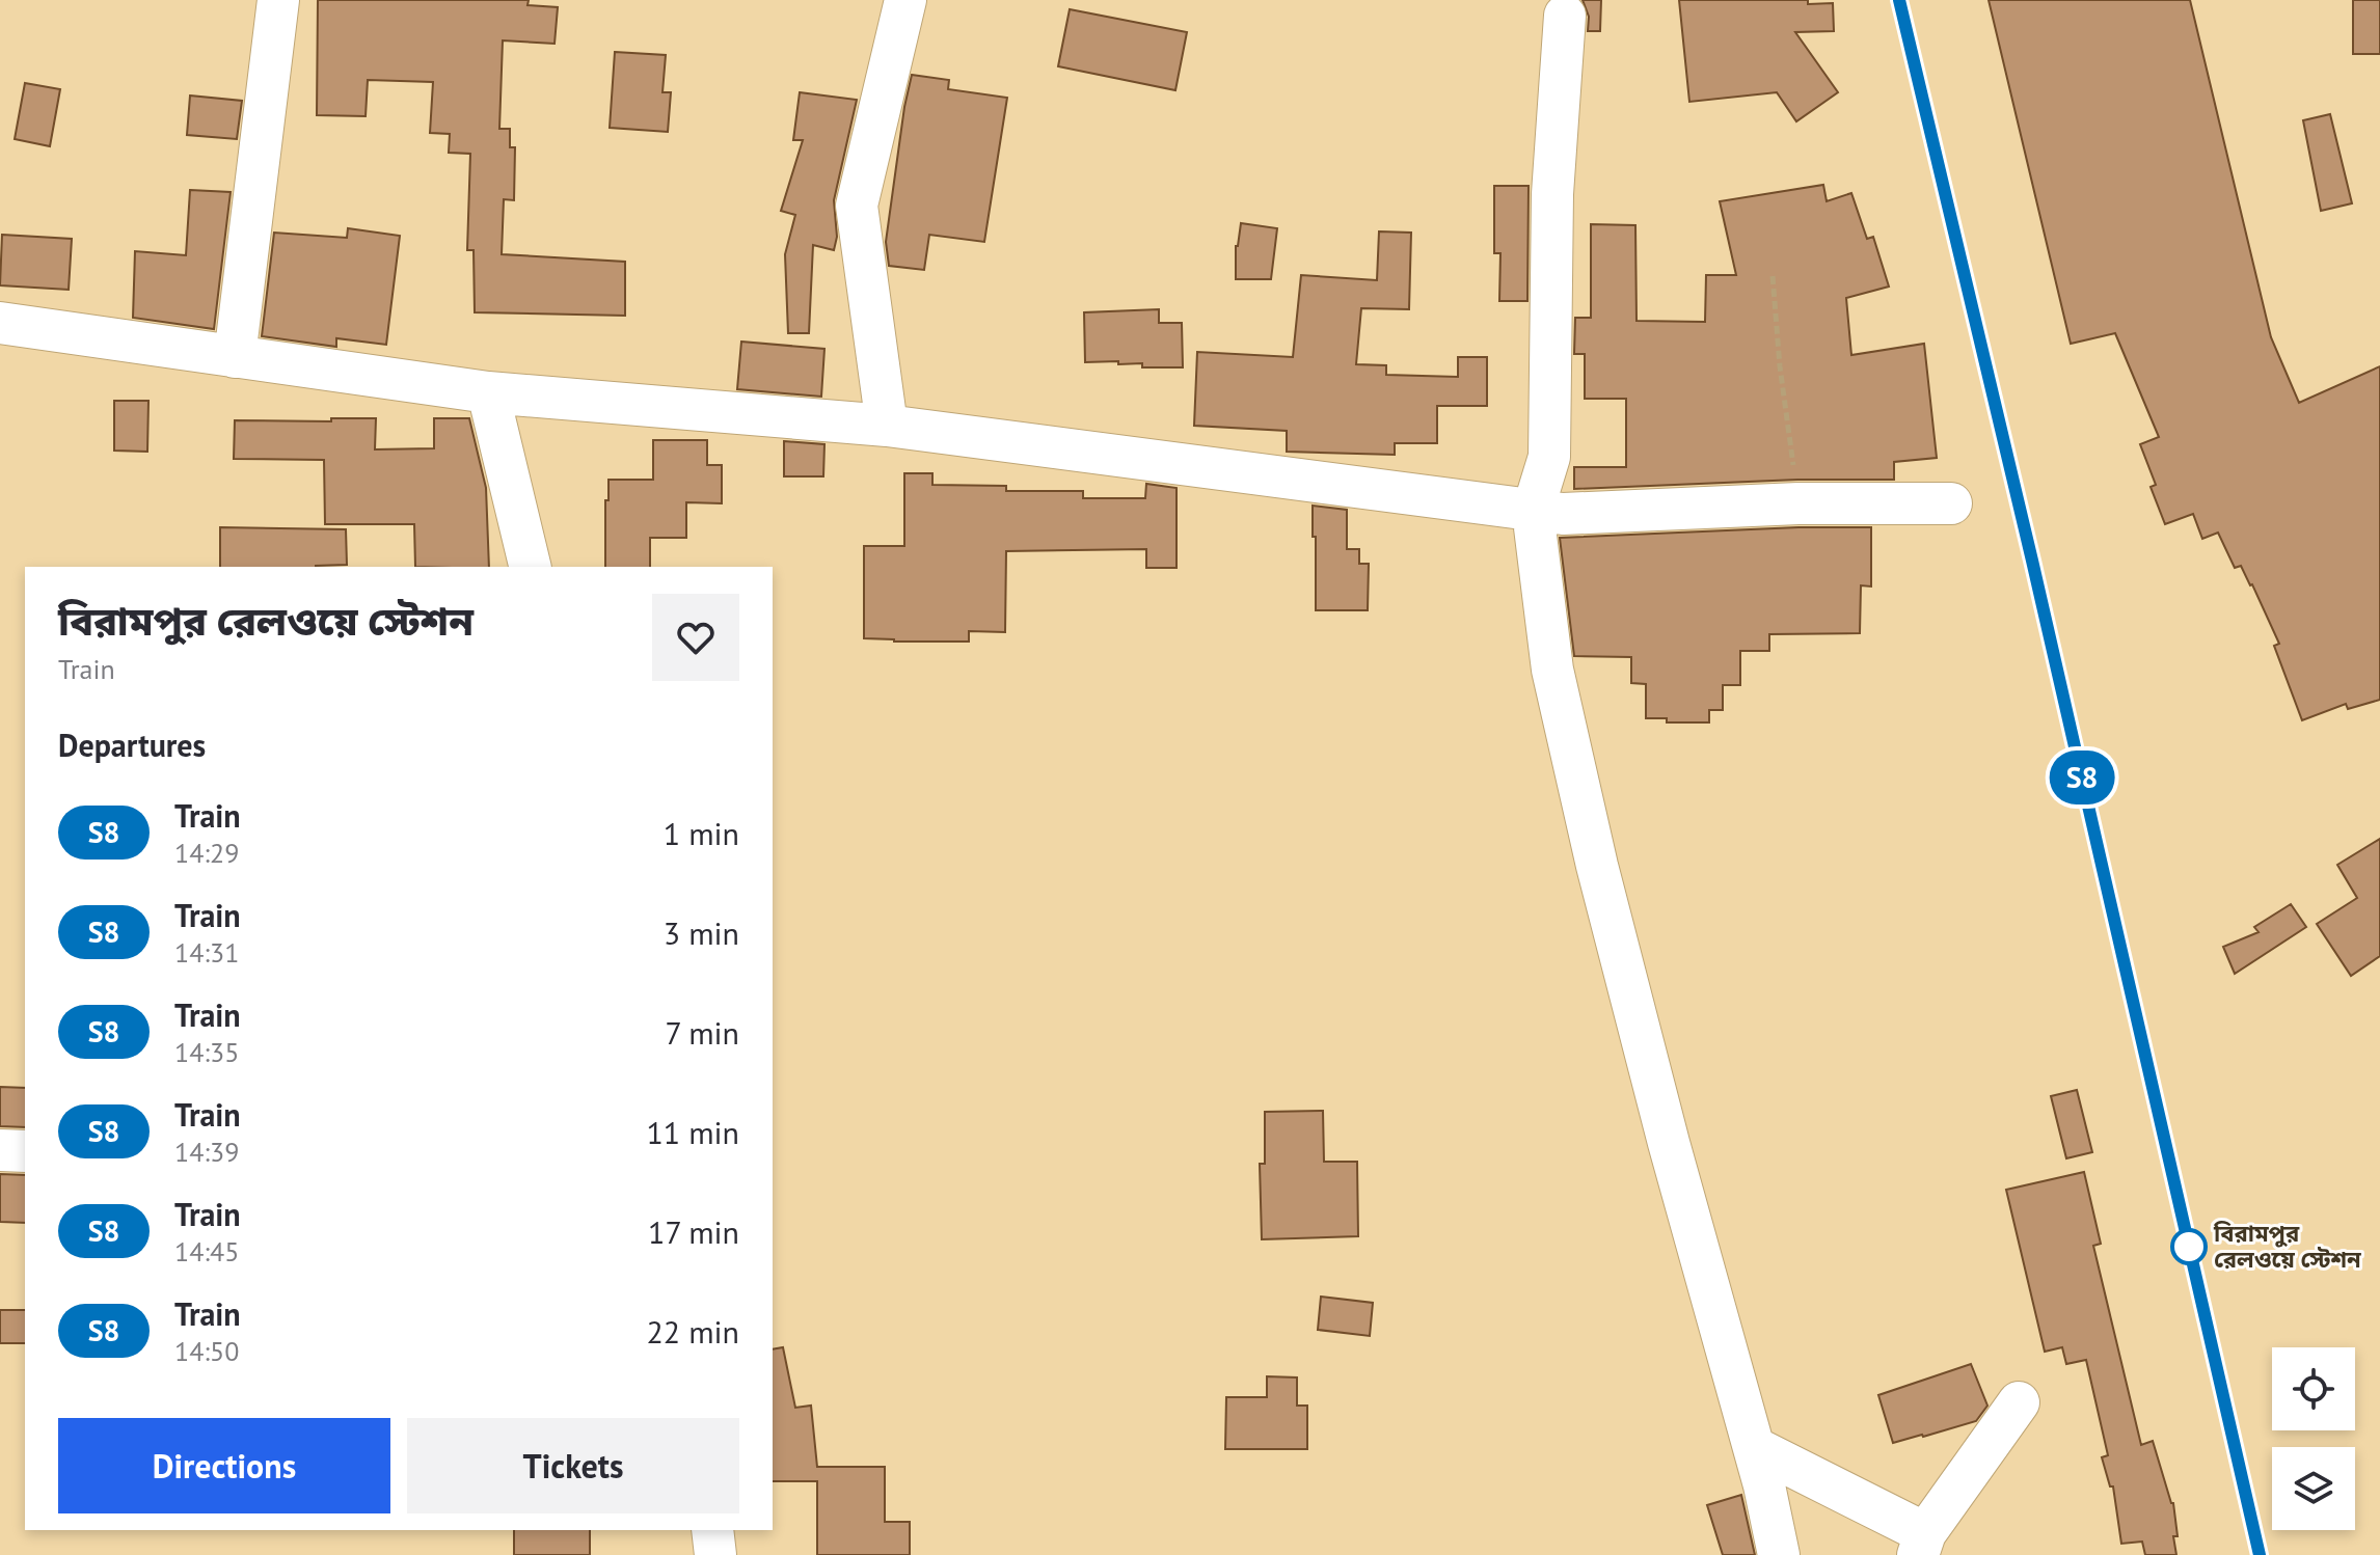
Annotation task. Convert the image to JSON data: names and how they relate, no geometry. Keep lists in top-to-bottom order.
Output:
{
  "places": ["বিরামপুর রেলওয়ে স্টেশন"],
  "page": {
    "on_map": "S8",
    "heading": [
      ["বিরামপুর রেলওয়ে স্টেশন", "Train"],
      "Departures"
    ],
    "list": [
      {
        "mark": "S8",
        "name": "Train",
        "note": "14:29",
        "value": "1 min"
      },
      {
        "mark": "S8",
        "name": "Train",
        "note": "14:31",
        "value": "3 min"
      },
      {
        "mark": "S8",
        "name": "Train",
        "note": "14:35",
        "value": "7 min"
      },
      {
        "mark": "S8",
        "name": "Train",
        "note": "14:39",
        "value": "11 min"
      },
      {
        "mark": "S8",
        "name": "Train",
        "note": "14:45",
        "value": "17 min"
      },
      {
        "mark": "S8",
        "name": "Train",
        "note": "14:50",
        "value": "22 min"
      }
    ],
    "buttons": ["Directions", "Tickets"]
  }
}
